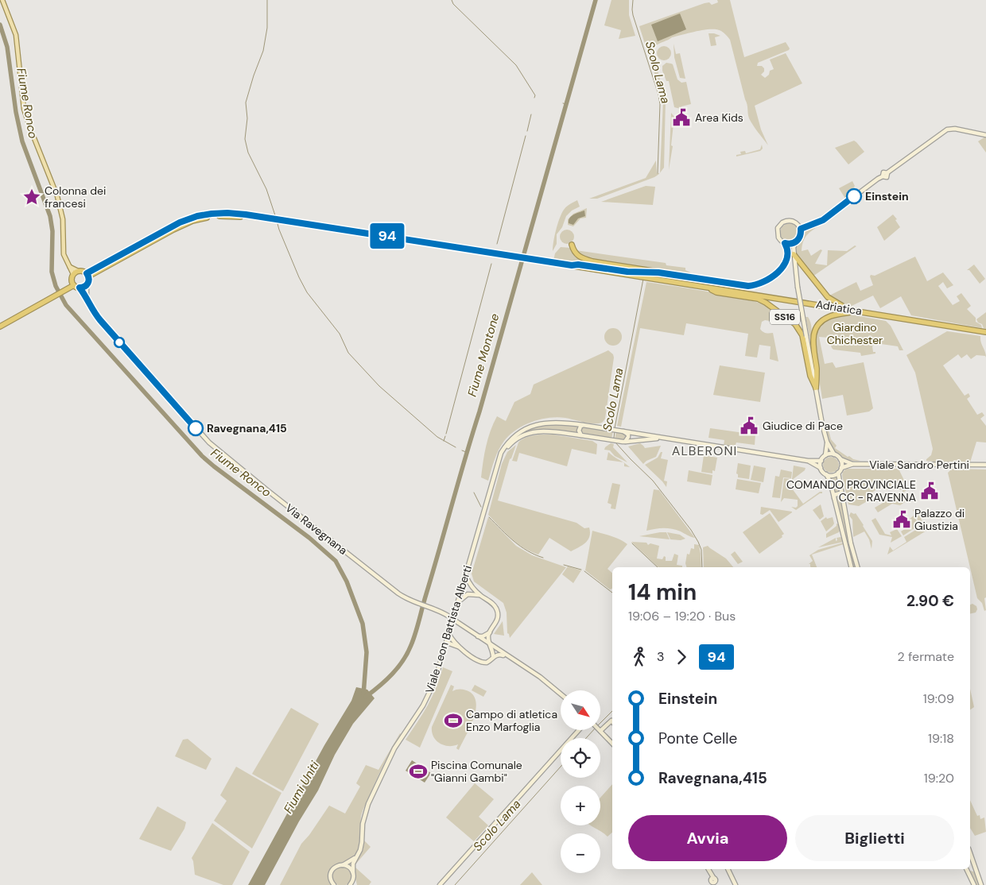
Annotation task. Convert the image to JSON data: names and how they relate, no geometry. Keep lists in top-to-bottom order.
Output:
{
  "streets": {
    "highway": ["Adriatica", "SS16"],
    "main road": ["Viale Sandro Pertini", "Via Ravegnana", "Viale Leon Battista Alberti"]
  },
  "crossings": [
    ["Adriatica", "SS16"],
    ["Adriatica", "Via Ravegnana"]
  ],
  "districts": ["ALBERONI"],
  "water": [
    "Scolo Lama",
    "Fiume Ronco",
    "Fiume Montone",
    "Fiumi Uniti"
  ],
  "parks": ["Giardino Chichester"],
  "places": {
    "public building": [
      "Area Kids",
      "Giudice di Pace",
      "COMANDO PROVINCIALE CC - RAVENNA",
      "Palazzo di Giustizia"
    ],
    "other": ["Einstein", "Ravegnana,415"],
    "place": ["Colonna dei francesi"],
    "sports": ["Campo di atletica Enzo Marfoglia", "Piscina Comunale \"Gianni Gambi\""]
  },
  "lines": ["bus line 94"],
  "north": "bottom right",
  "page": {
    "on_map": "94",
    "heading": ["14 min", "19:06 – 19:20 · Bus", "2.90 €"],
    "legs": ["3", "94", "2 fermate"],
    "list": [
      {
        "name": "Einstein",
        "value": "19:09"
      },
      {
        "name": "Ponte Celle",
        "value": "19:18"
      },
      {
        "name": "Ravegnana,415",
        "value": "19:20"
      }
    ],
    "map_buttons": ["+", "−"],
    "buttons": ["Avvia", "Biglietti"]
  }
}
